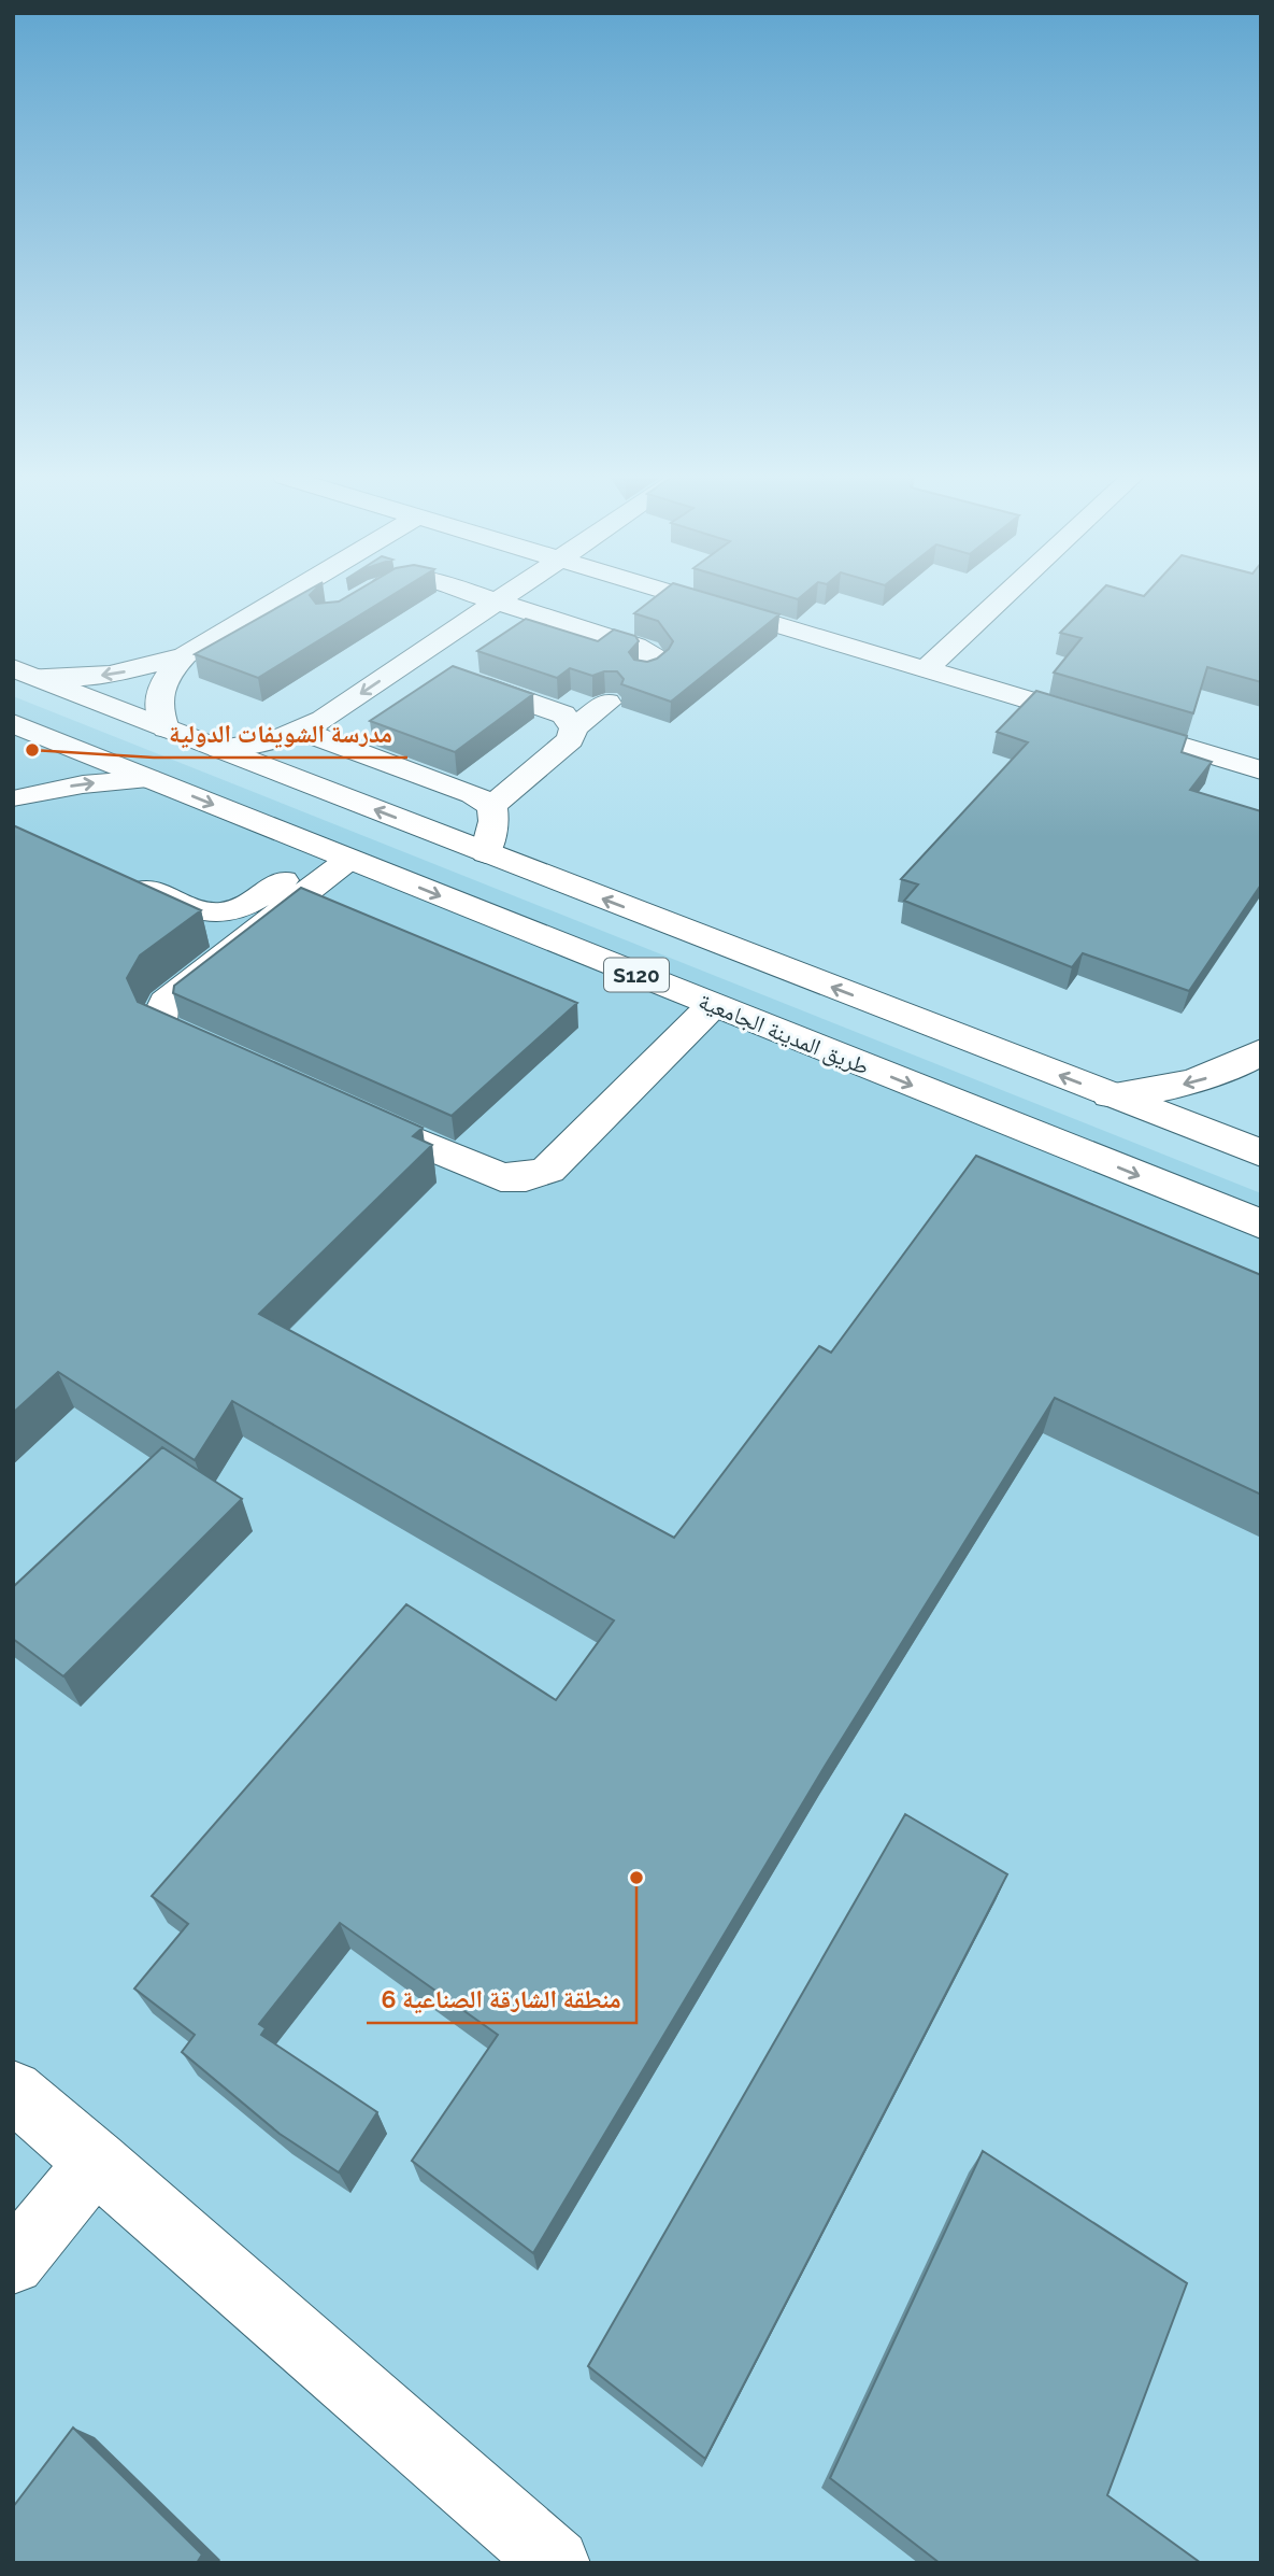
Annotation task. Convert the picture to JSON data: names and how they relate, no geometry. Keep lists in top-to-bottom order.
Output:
{
  "streets": {
    "street": ["S120", "طريق المدينة الجامعية"]
  },
  "places": ["مدرسة الشويفات الدولية", "منطقة الشارقة الصناعية 6"]
}
